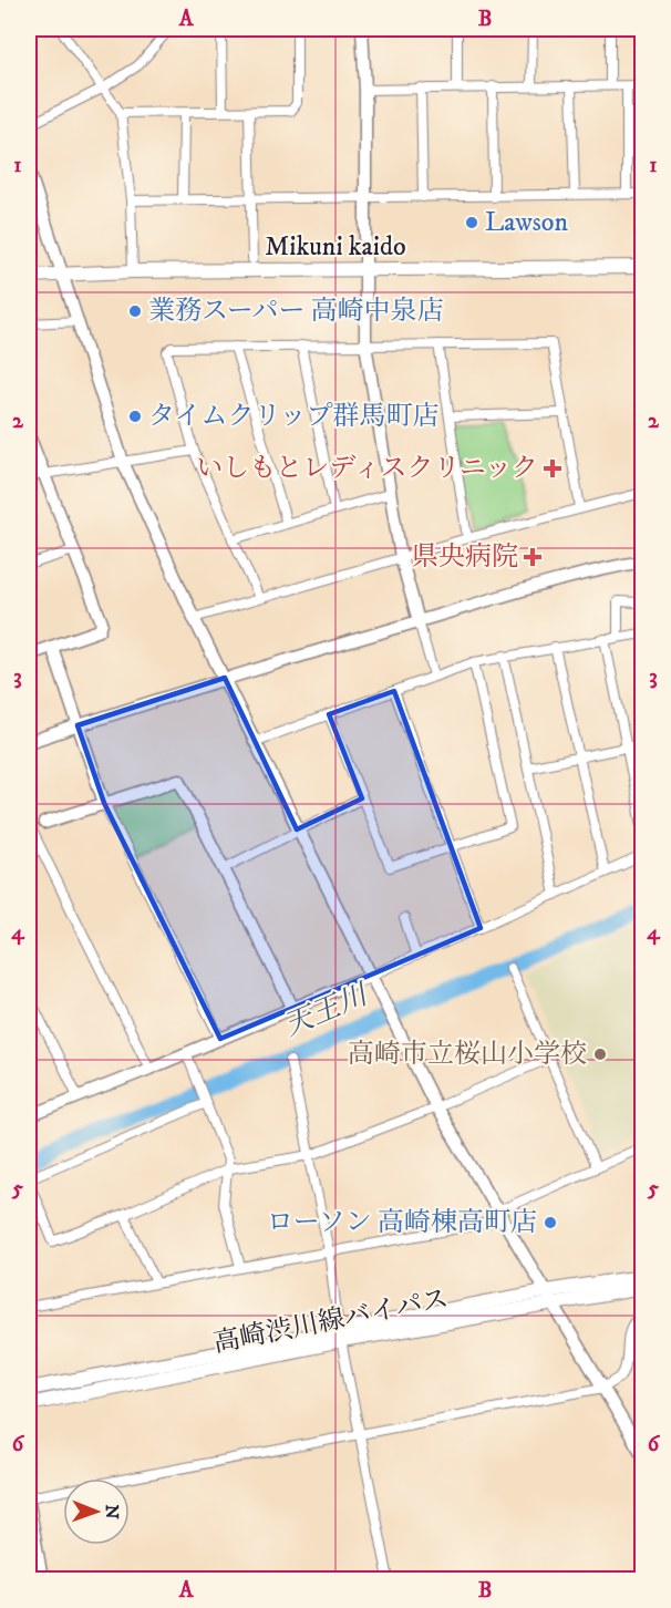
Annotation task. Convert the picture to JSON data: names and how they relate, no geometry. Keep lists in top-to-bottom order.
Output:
{
  "streets": {
    "main road": ["Mikuni kaido", "高崎渋川線バイパス"]
  },
  "water": ["天王川"],
  "places": {
    "other": [
      "Lawson",
      "業務スーパー 高崎中泉店",
      "タイムクリップ群馬町店",
      "高崎市立桜山小学校",
      "ローソン 高崎棟高町店"
    ],
    "health": ["いしもとレディスクリニック", "県央病院"]
  },
  "north": "right",
  "grid": {
    "columns": ["A", "B"],
    "rows": [
      "1",
      "2",
      "3",
      "4",
      "5",
      "6"
    ]
  }
}
